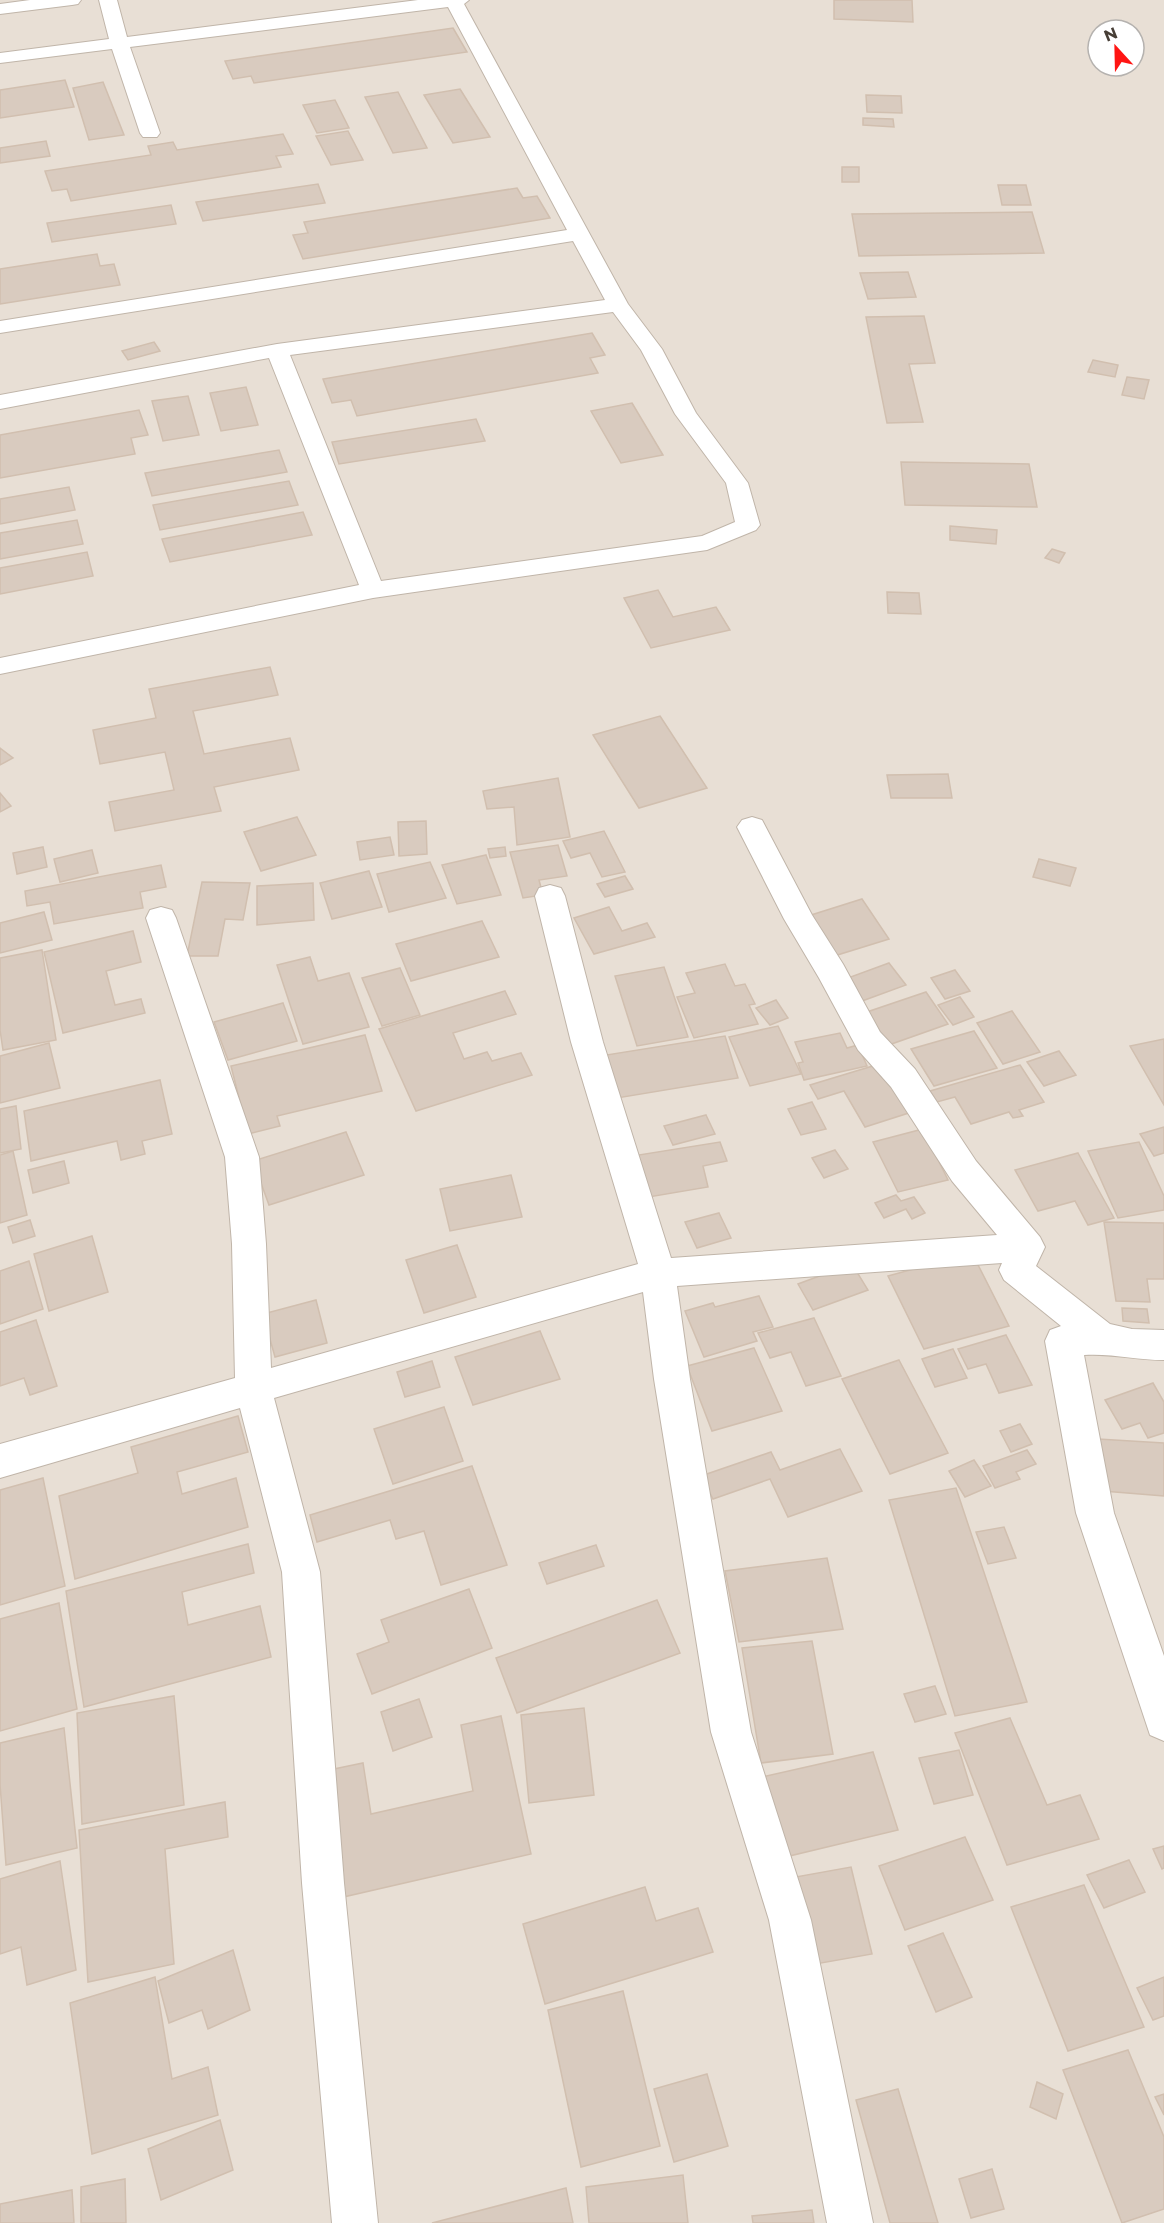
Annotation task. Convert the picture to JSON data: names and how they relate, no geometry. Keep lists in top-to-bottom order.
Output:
{
  "north": "top"
}
